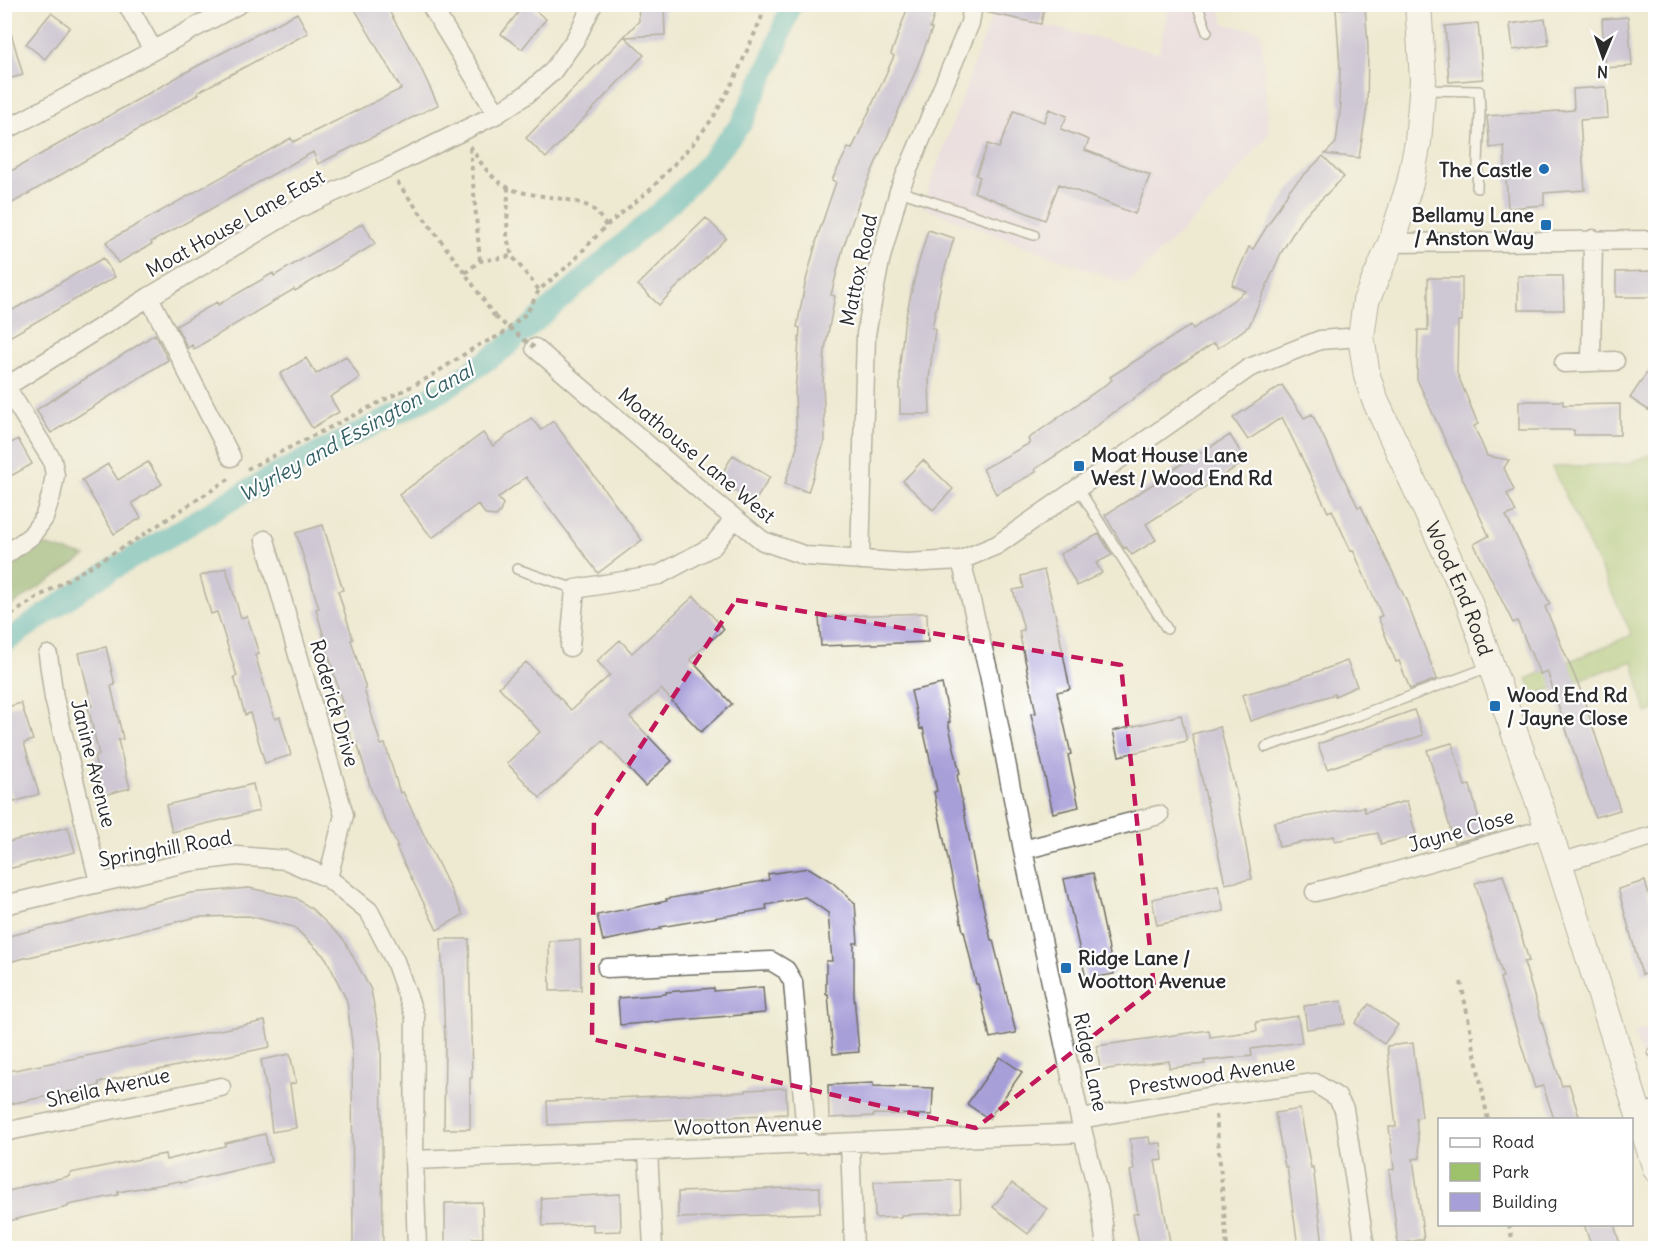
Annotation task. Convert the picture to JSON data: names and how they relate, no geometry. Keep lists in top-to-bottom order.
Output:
{
  "streets": {
    "street": [
      "Moat House Lane East",
      "Mattox Road",
      "Moathouse Lane West",
      "Wood End Road",
      "Roderick Drive",
      "Janine Avenue",
      "Jayne Close",
      "Springhill Road",
      "Ridge Lane",
      "Prestwood Avenue",
      "Sheila Avenue",
      "Wootton Avenue"
    ]
  },
  "crossings": [
    ["Mattox Road", "Moathouse Lane West"],
    ["Moathouse Lane West", "Wood End Road"],
    ["Moathouse Lane West", "Ridge Lane"],
    ["Wood End Road", "Jayne Close"],
    ["Roderick Drive", "Springhill Road"],
    ["Janine Avenue", "Springhill Road"],
    ["Springhill Road", "Wootton Avenue"],
    ["Ridge Lane", "Prestwood Avenue"],
    ["Ridge Lane", "Wootton Avenue"],
    ["Prestwood Avenue", "Wootton Avenue"]
  ],
  "water": ["Wyrley and Essington Canal"],
  "places": {
    "other": ["The Castle"],
    "transit": [
      "Bellamy Lane / Anston Way",
      "Moat House Lane West / Wood End Rd",
      "Wood End Rd / Jayne Close",
      "Ridge Lane / Wootton Avenue"
    ]
  },
  "legend": ["Road", "Park", "Building"],
  "north": "bottom"
}
